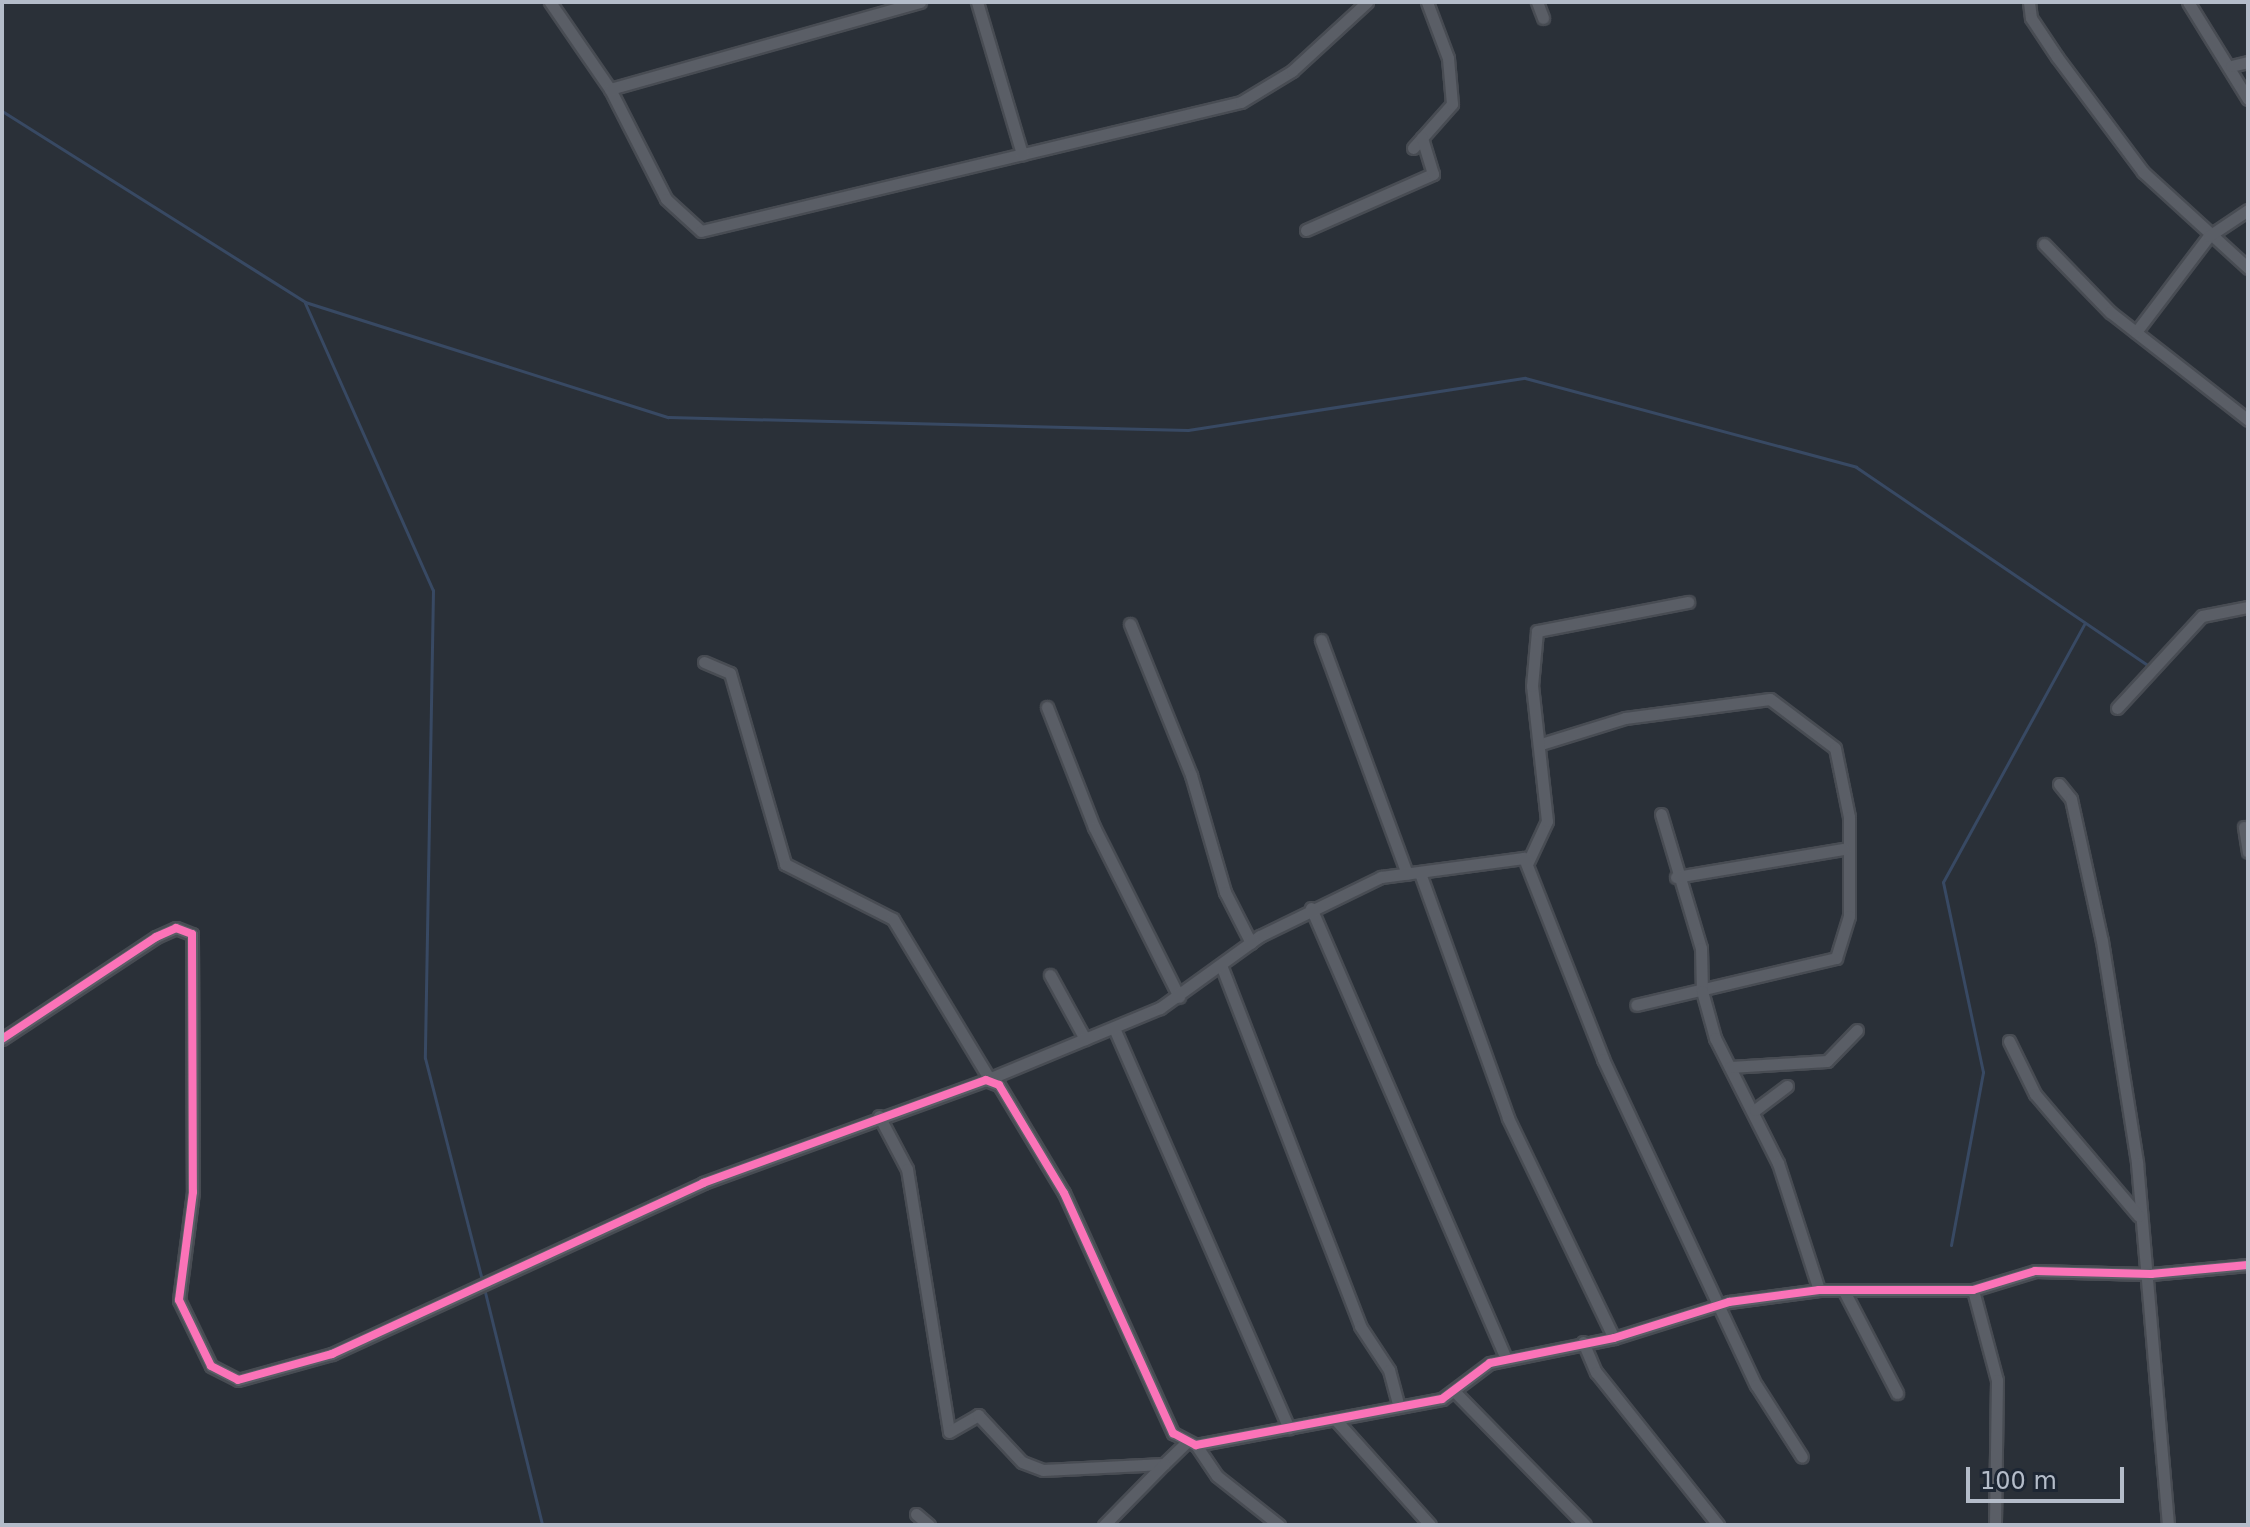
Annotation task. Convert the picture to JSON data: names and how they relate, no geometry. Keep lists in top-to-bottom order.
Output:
{
  "scale_bar": "100 m"
}
